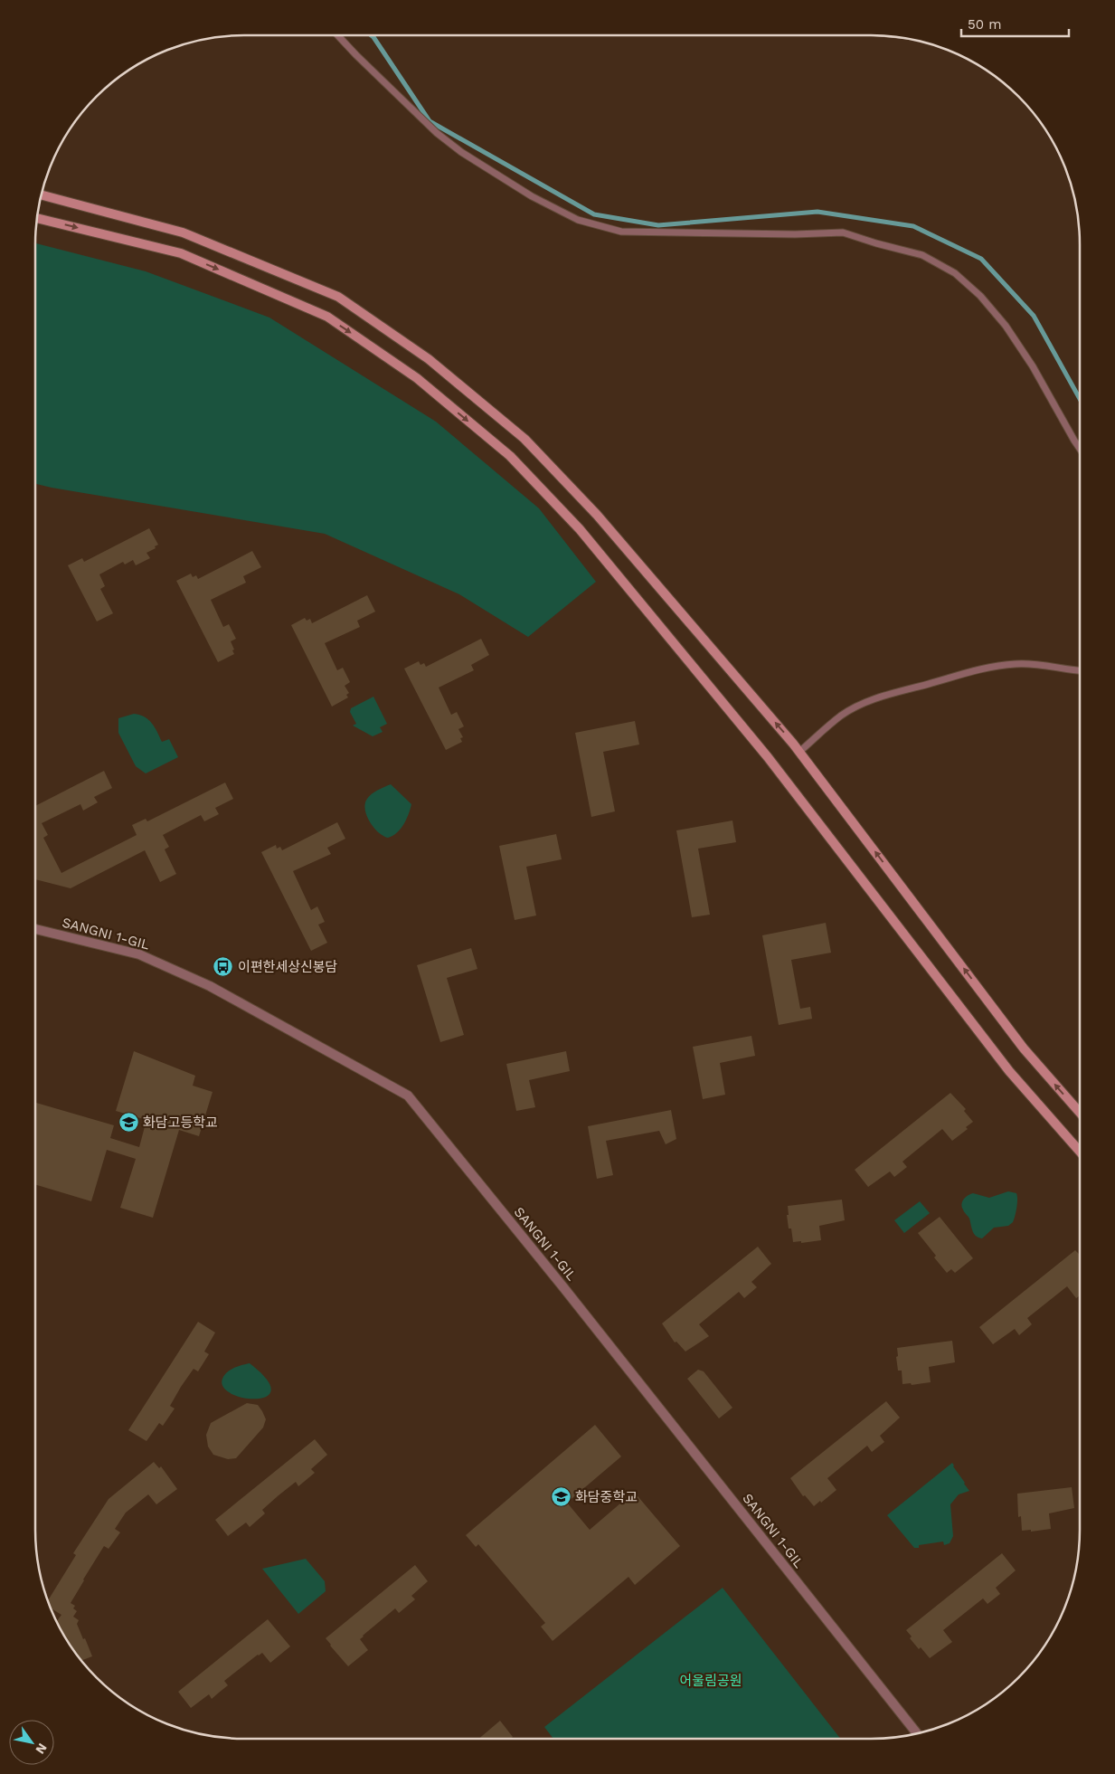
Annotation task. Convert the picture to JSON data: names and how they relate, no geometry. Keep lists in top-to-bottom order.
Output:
{
  "streets": {
    "street": ["SANGNI 1-GIL"]
  },
  "parks": ["어울림공원"],
  "places": {
    "bus stop": ["이편한세상신봉담"],
    "school or university": ["화담고등학교", "화담중학교"]
  },
  "scale_bar": "50 m",
  "north": "bottom right"
}
